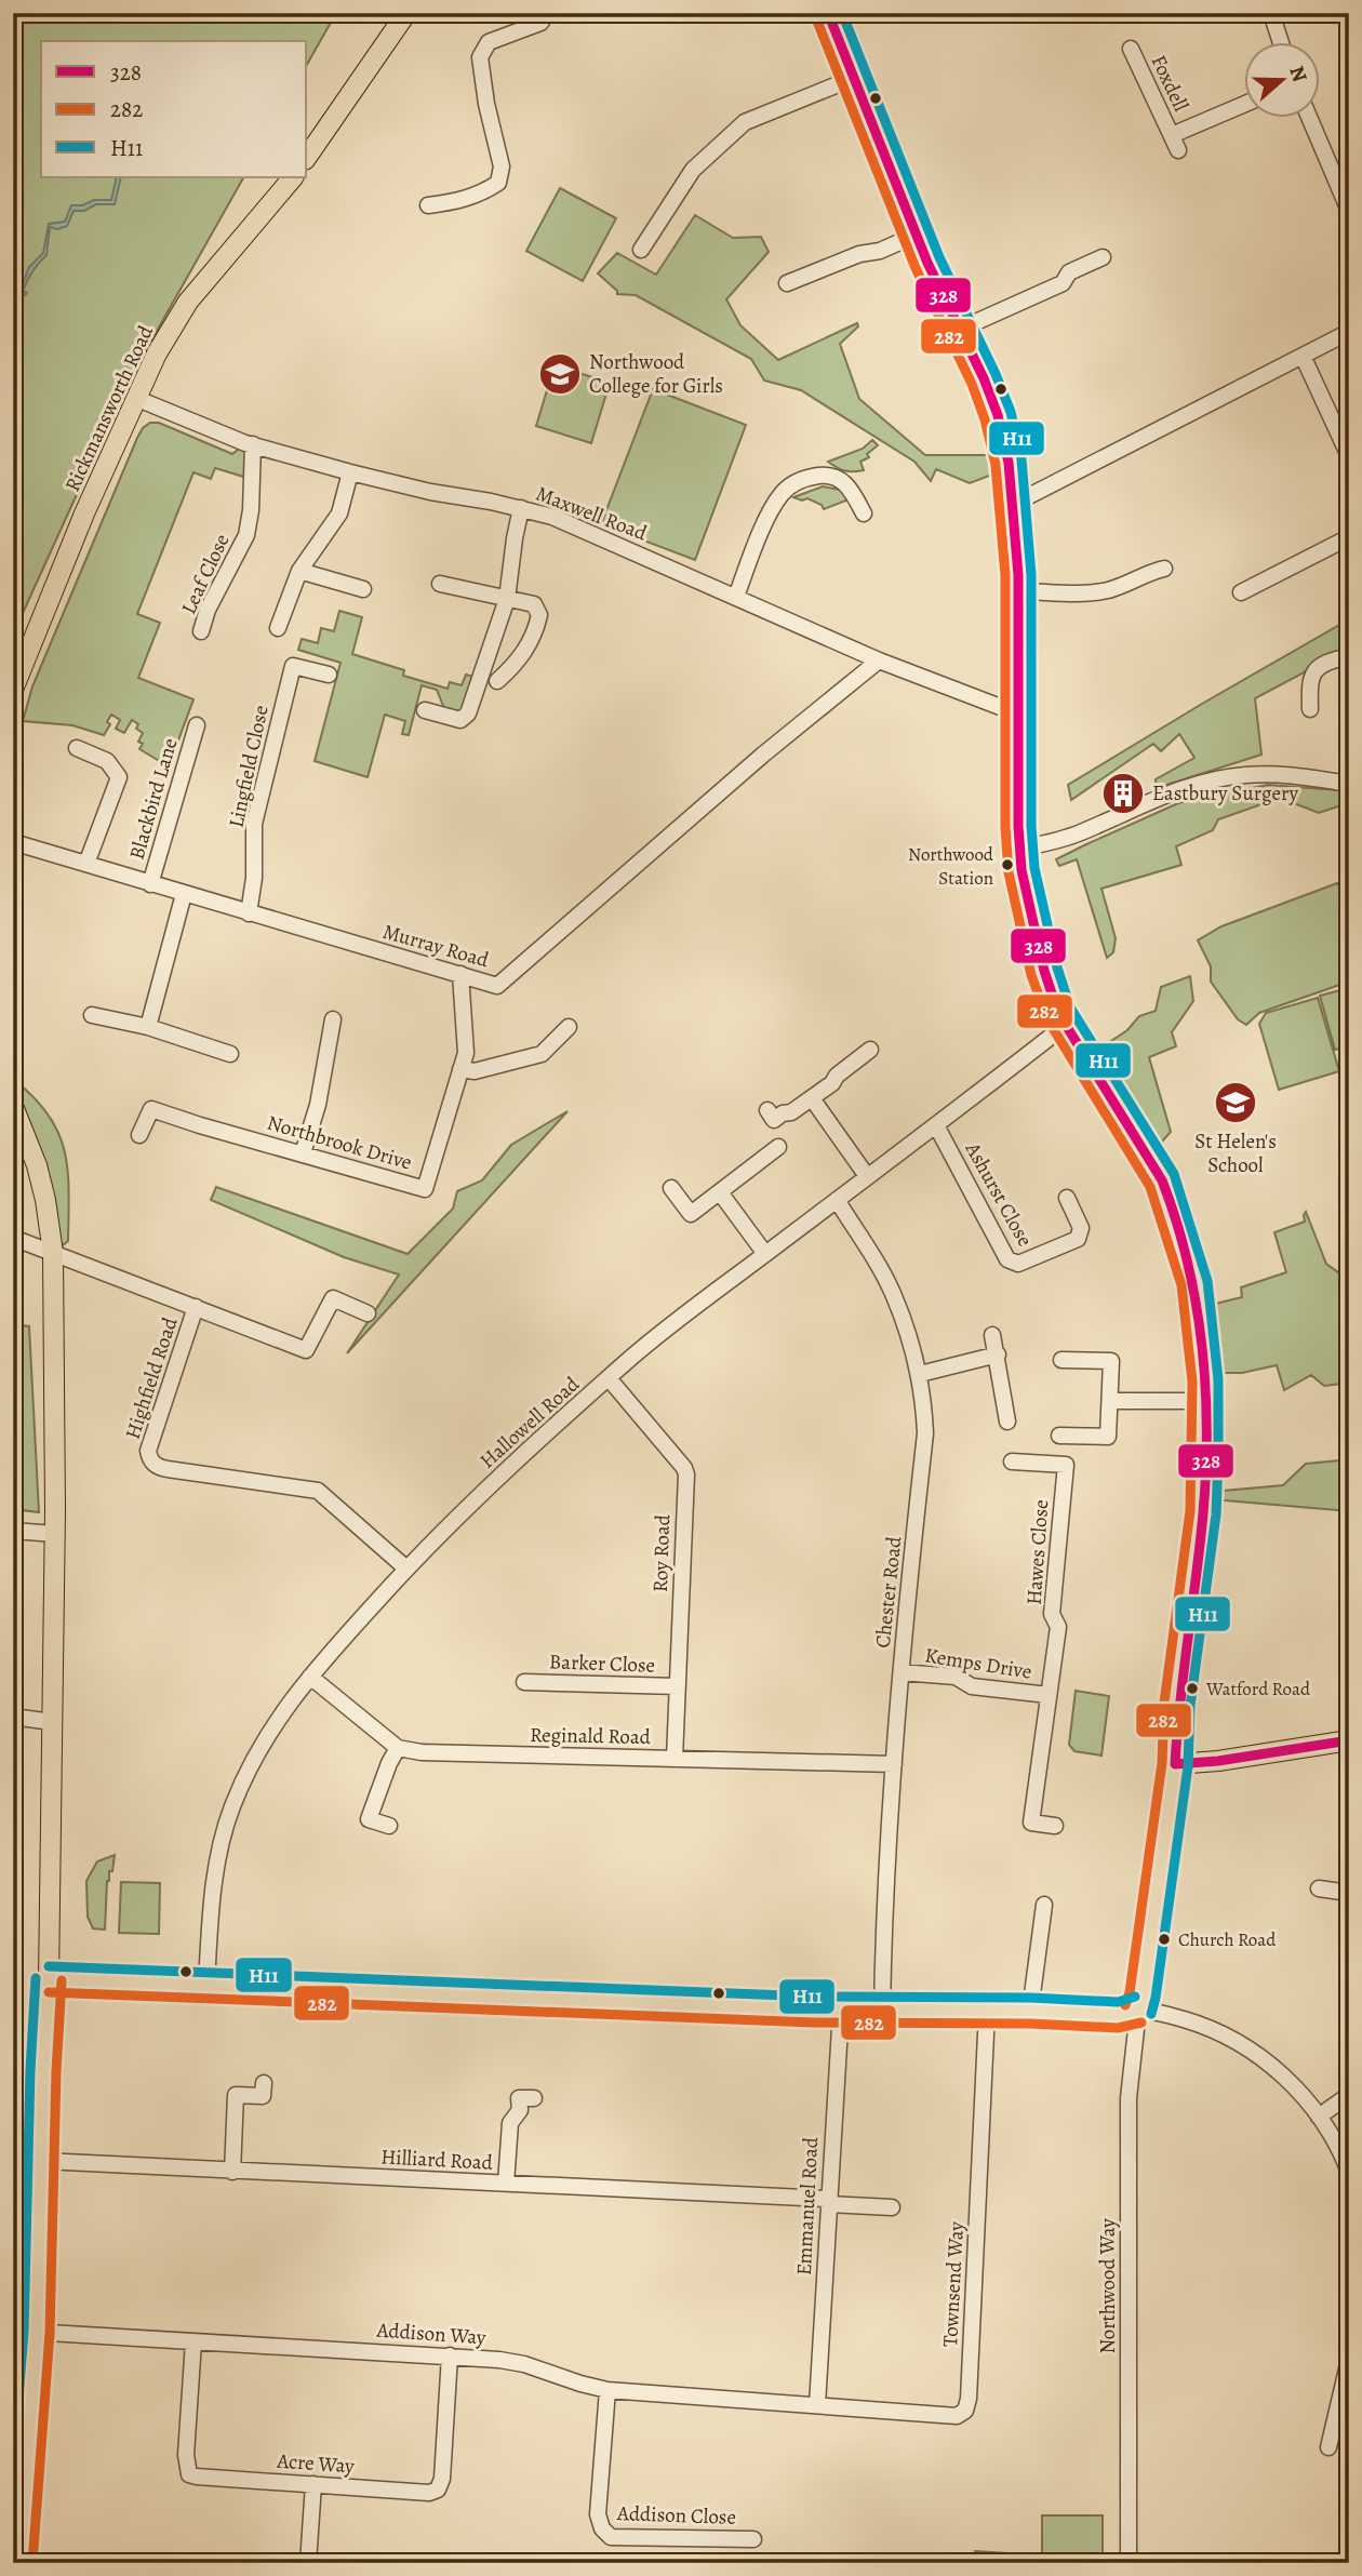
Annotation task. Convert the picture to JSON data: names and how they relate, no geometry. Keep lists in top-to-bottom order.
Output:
{
  "streets": {
    "main road": ["Rickmansworth Road"],
    "street": [
      "Foxdell",
      "Maxwell Road",
      "Leaf Close",
      "Lingfield Close",
      "Blackbird Lane",
      "Murray Road",
      "Northbrook Drive",
      "Ashurst Close",
      "Highfield Road",
      "Hallowell Road",
      "Hawes Close",
      "Roy Road",
      "Chester Road",
      "Barker Close",
      "Kemps Drive",
      "Reginald Road",
      "Hilliard Road",
      "Emmanuel Road",
      "Townsend Way",
      "Northwood Way",
      "Addison Way",
      "Acre Way",
      "Addison Close"
    ]
  },
  "crossings": [
    ["Rickmansworth Road", "Maxwell Road"],
    ["Maxwell Road", "Leaf Close"],
    ["Maxwell Road", "Murray Road"],
    ["Lingfield Close", "Murray Road"],
    ["Blackbird Lane", "Murray Road"],
    ["Ashurst Close", "Hallowell Road"],
    ["Highfield Road", "Hallowell Road"],
    ["Hallowell Road", "Roy Road"],
    ["Hallowell Road", "Chester Road"],
    ["Hawes Close", "Kemps Drive"],
    ["Roy Road", "Barker Close"],
    ["Roy Road", "Reginald Road"],
    ["Chester Road", "Kemps Drive"],
    ["Chester Road", "Reginald Road"],
    ["Hilliard Road", "Emmanuel Road"],
    ["Emmanuel Road", "Townsend Way"],
    ["Emmanuel Road", "Addison Way"],
    ["Townsend Way", "Addison Way"],
    ["Addison Way", "Acre Way"],
    ["Addison Way", "Addison Close"]
  ],
  "places": {
    "school or university": ["Northwood College for Girls", "St Helen's School"],
    "building": ["Eastbury Surgery"],
    "other": ["Northwood Station", "Watford Road", "Church Road"]
  },
  "lines": ["transit line 328", "transit line H11", "transit line 282"],
  "legend": ["328", "282", "H11"],
  "north": "right"
}
